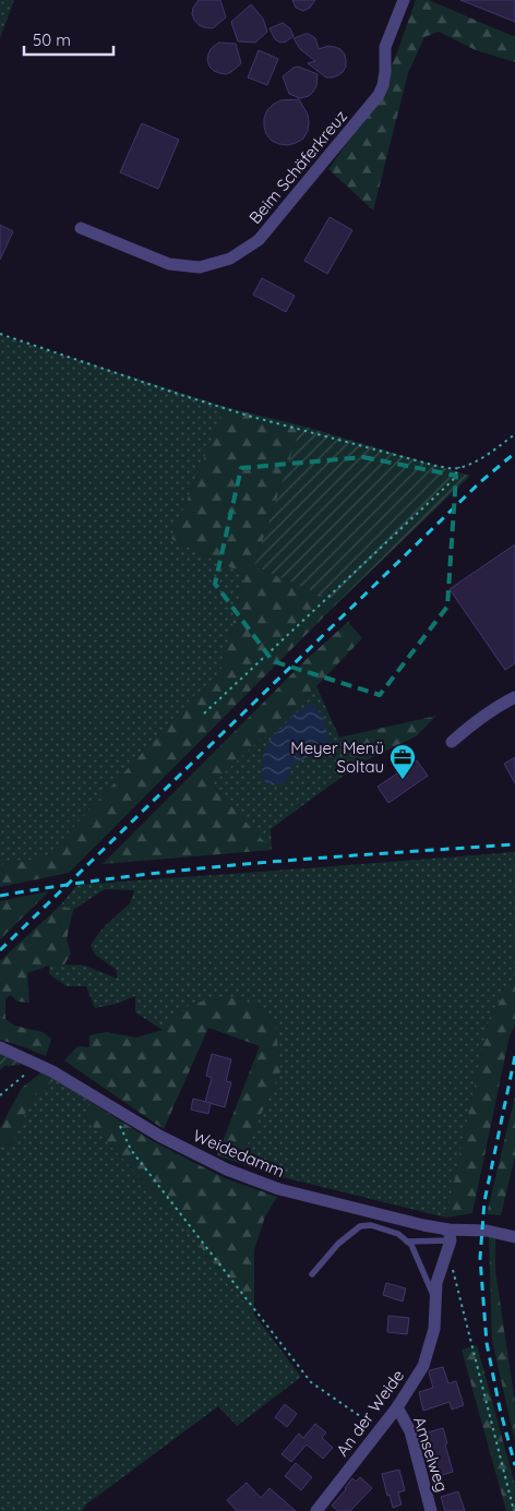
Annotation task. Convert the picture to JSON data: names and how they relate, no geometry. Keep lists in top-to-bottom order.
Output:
{
  "streets": {
    "street": [
      "Beim Schäferkreuz",
      "Weidedamm",
      "An der Weide",
      "Amselweg"
    ]
  },
  "crossings": [
    ["Weidedamm", "An der Weide"],
    ["An der Weide", "Amselweg"]
  ],
  "places": {
    "office": ["Meyer Menü Soltau"]
  },
  "scale_bar": "50 m"
}
